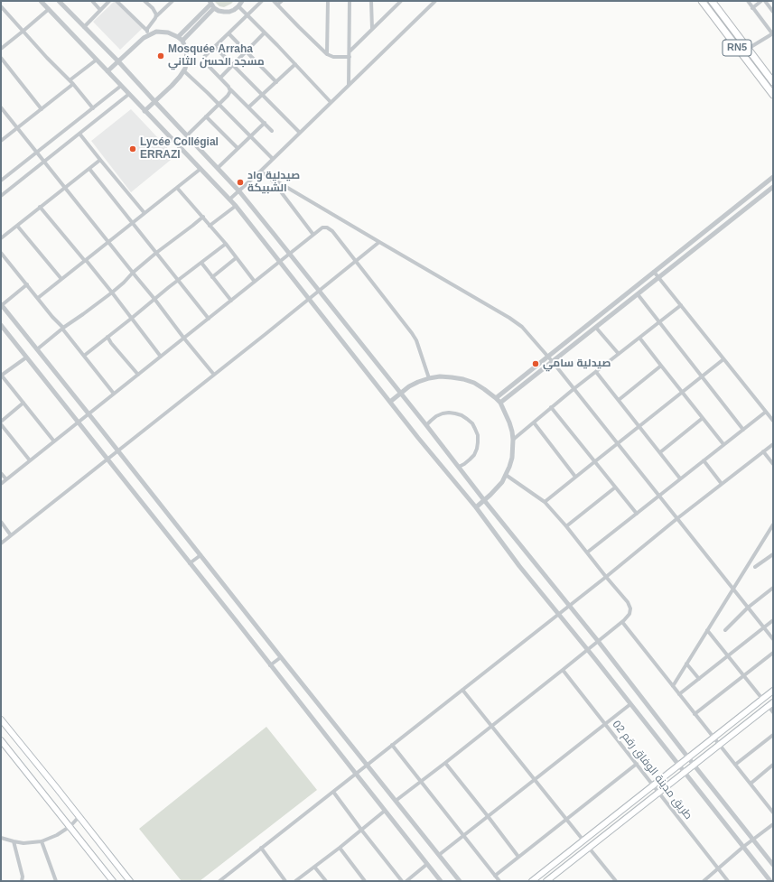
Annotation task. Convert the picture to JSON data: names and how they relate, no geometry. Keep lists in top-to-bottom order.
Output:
{
  "streets": {
    "main road": ["RN5"],
    "street": ["طريق مدينة الوفاق رقم 02"]
  },
  "places": [
    "Mosquée Arraha مسجد الحسن الثاني",
    "Lycée Collégial ERRAZI",
    "صيدلية واد الشبيكة",
    "صيدلية سامي"
  ]
}
